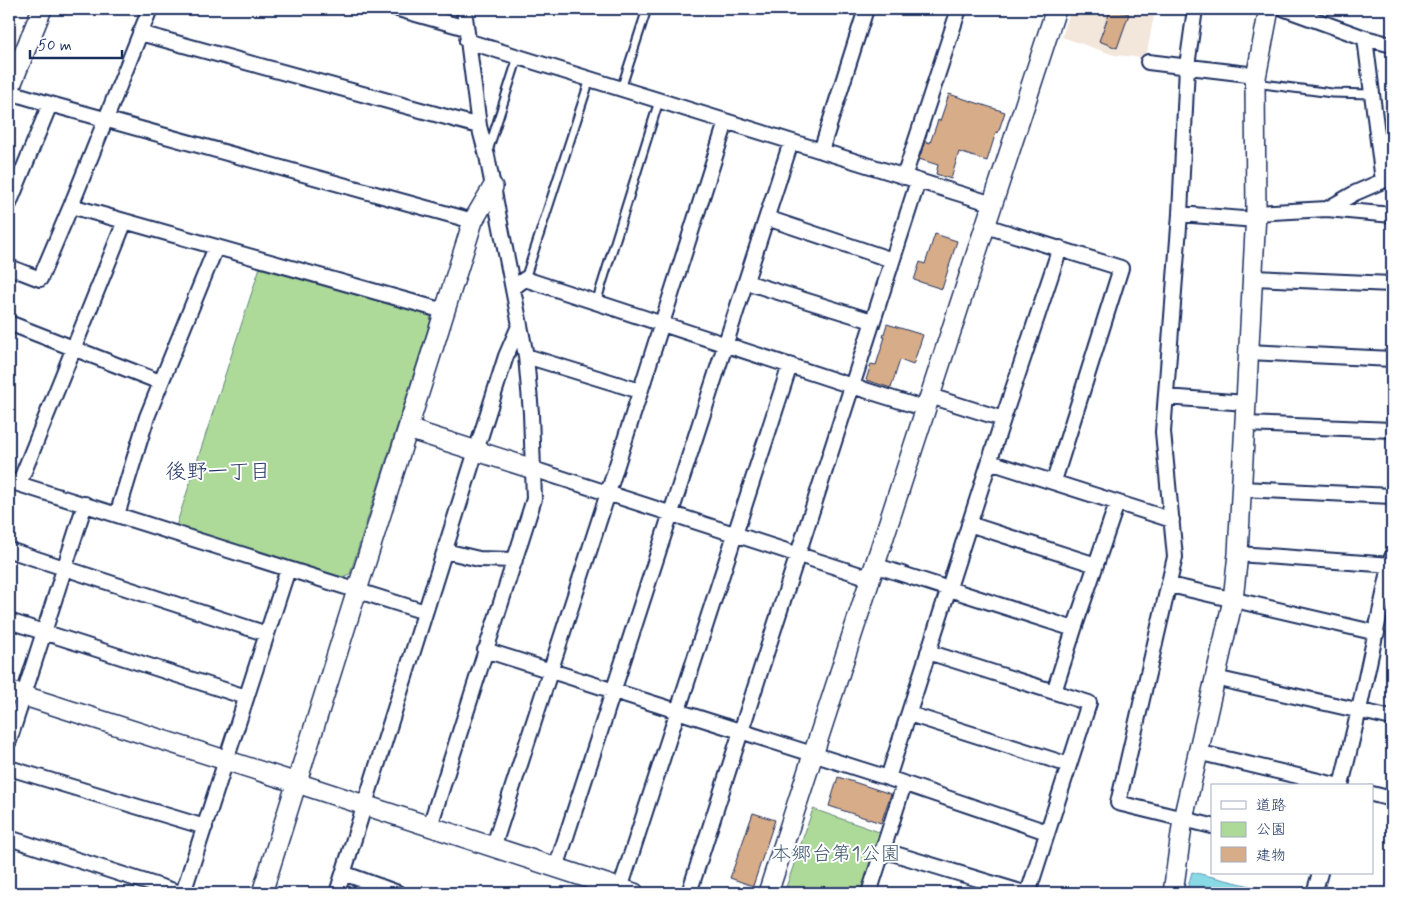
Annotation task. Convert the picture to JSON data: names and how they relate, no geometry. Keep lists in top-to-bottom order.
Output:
{
  "districts": ["後野一丁目"],
  "parks": ["本郷台第1公園"],
  "legend": ["道路", "公園", "建物"],
  "scale_bar": "50 m"
}
